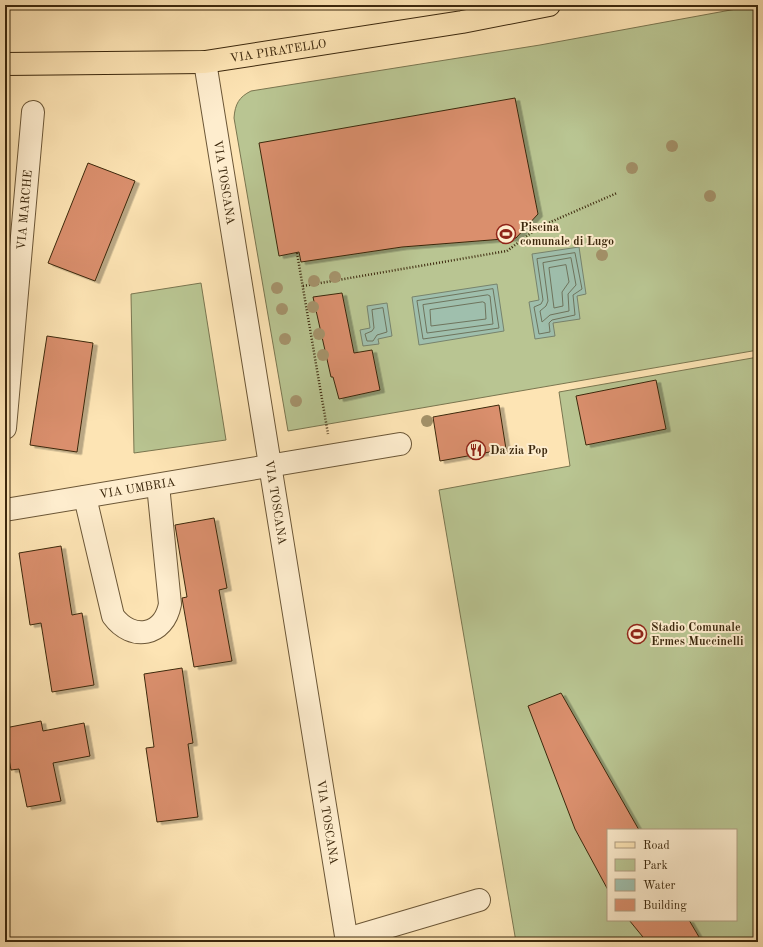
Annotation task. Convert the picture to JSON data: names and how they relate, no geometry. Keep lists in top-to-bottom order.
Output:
{
  "streets": {
    "main road": ["VIA PIRATELLO"],
    "street": ["VIA TOSCANA", "VIA MARCHE", "VIA UMBRIA"]
  },
  "crossings": [
    ["VIA PIRATELLO", "VIA TOSCANA"],
    ["VIA TOSCANA", "VIA UMBRIA"]
  ],
  "places": {
    "sports": ["Piscina comunale di Lugo", "Stadio Comunale Ermes Muccinelli"],
    "restaurant": ["Da zia Pop"]
  },
  "legend": [
    "Road",
    "Park",
    "Water",
    "Building"
  ]
}
